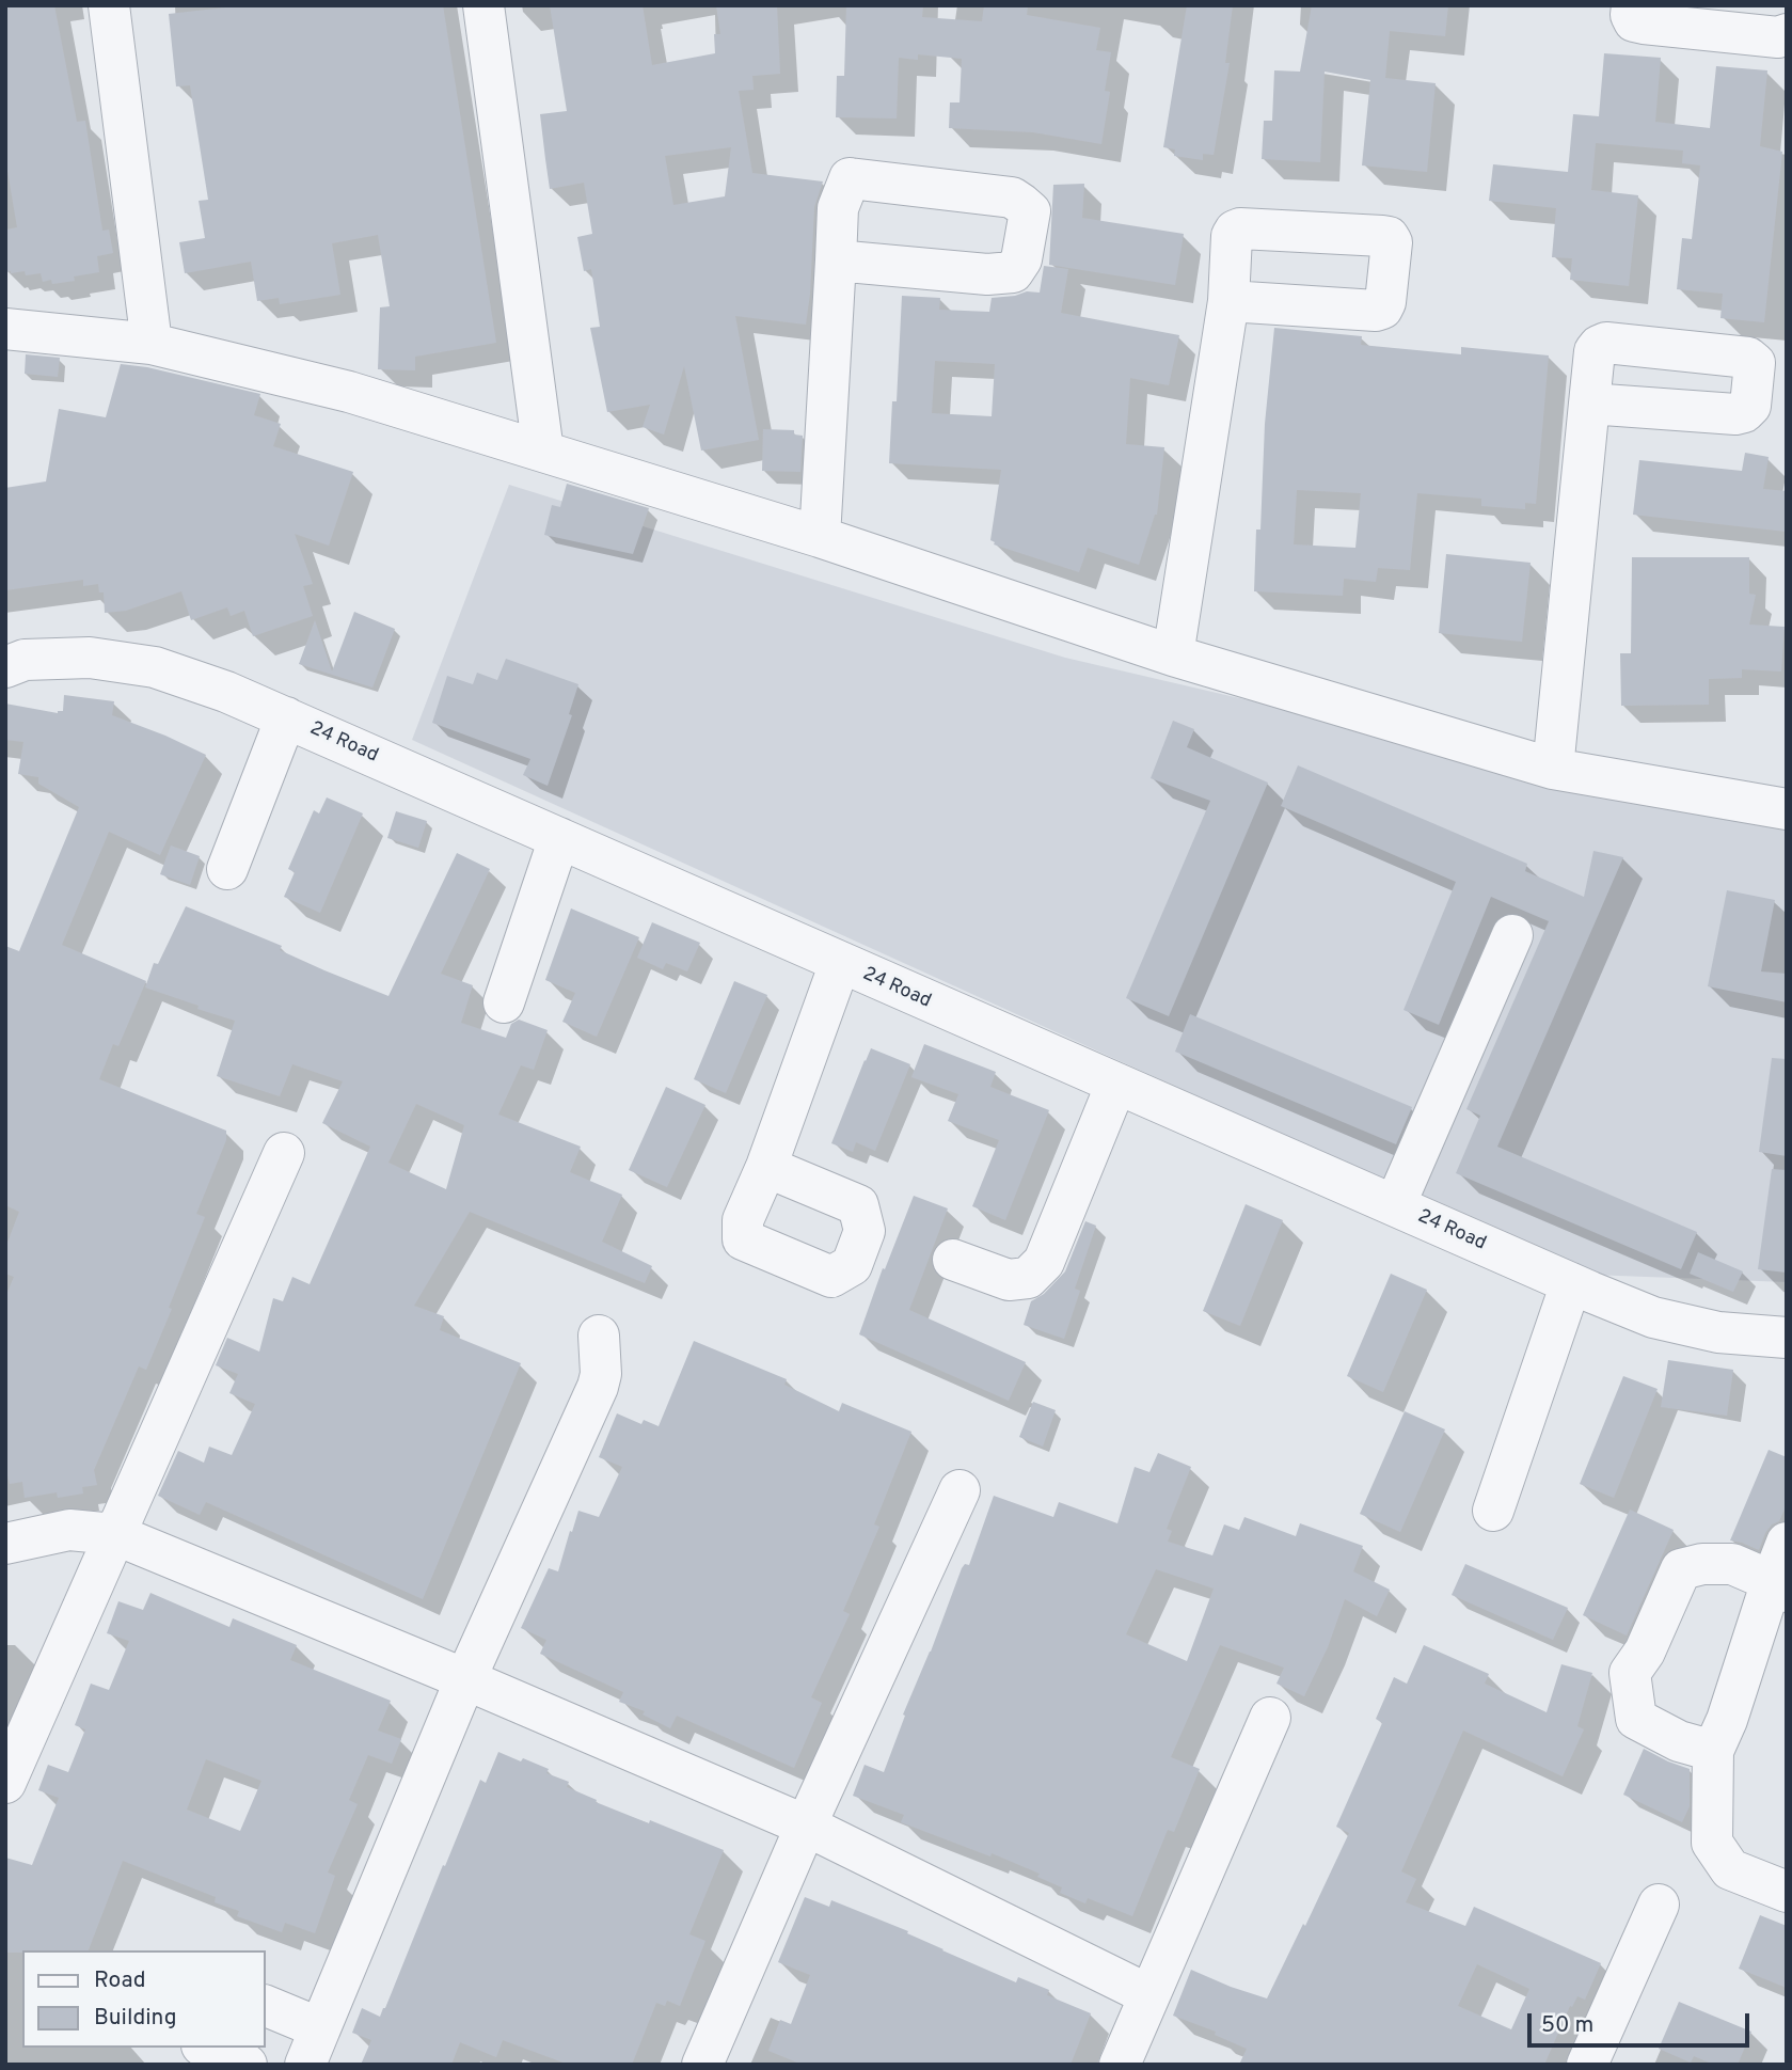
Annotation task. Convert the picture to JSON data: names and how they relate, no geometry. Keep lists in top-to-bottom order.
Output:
{
  "streets": {
    "street": ["24 Road"]
  },
  "legend": ["Road", "Building"],
  "scale_bar": "50 m"
}
